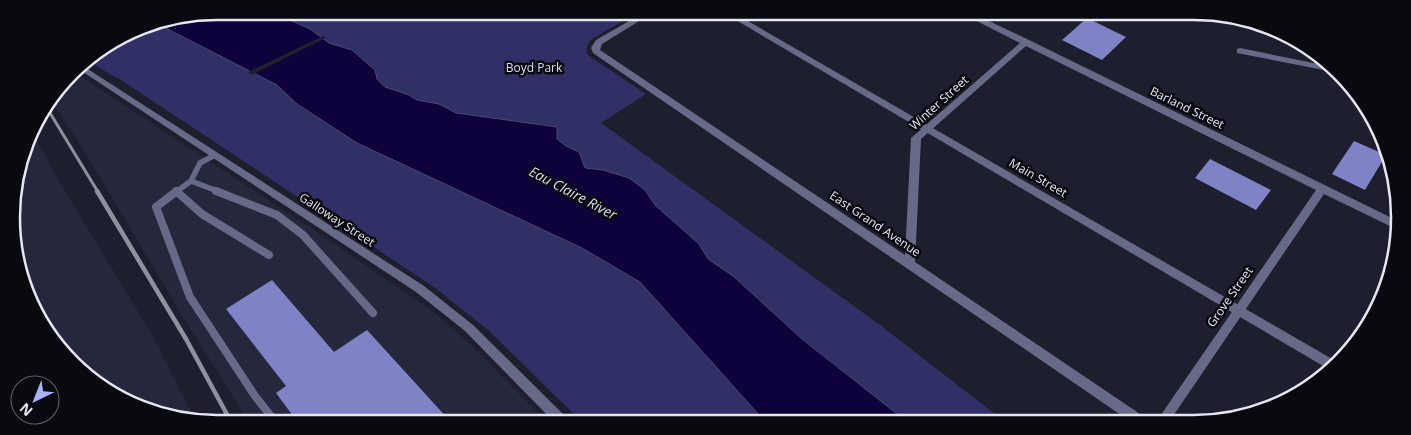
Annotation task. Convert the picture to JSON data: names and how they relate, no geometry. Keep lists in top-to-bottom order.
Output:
{
  "streets": {
    "street": [
      "Winter Street",
      "Barland Street",
      "Main Street",
      "Galloway Street",
      "East Grand Avenue",
      "Grove Street"
    ]
  },
  "crossings": [
    ["Winter Street", "Barland Street"],
    ["Winter Street", "Main Street"],
    ["Winter Street", "East Grand Avenue"],
    ["Barland Street", "Grove Street"],
    ["Main Street", "Grove Street"]
  ],
  "water": ["Eau Claire River"],
  "parks": ["Boyd Park"],
  "north": "bottom left"
}
